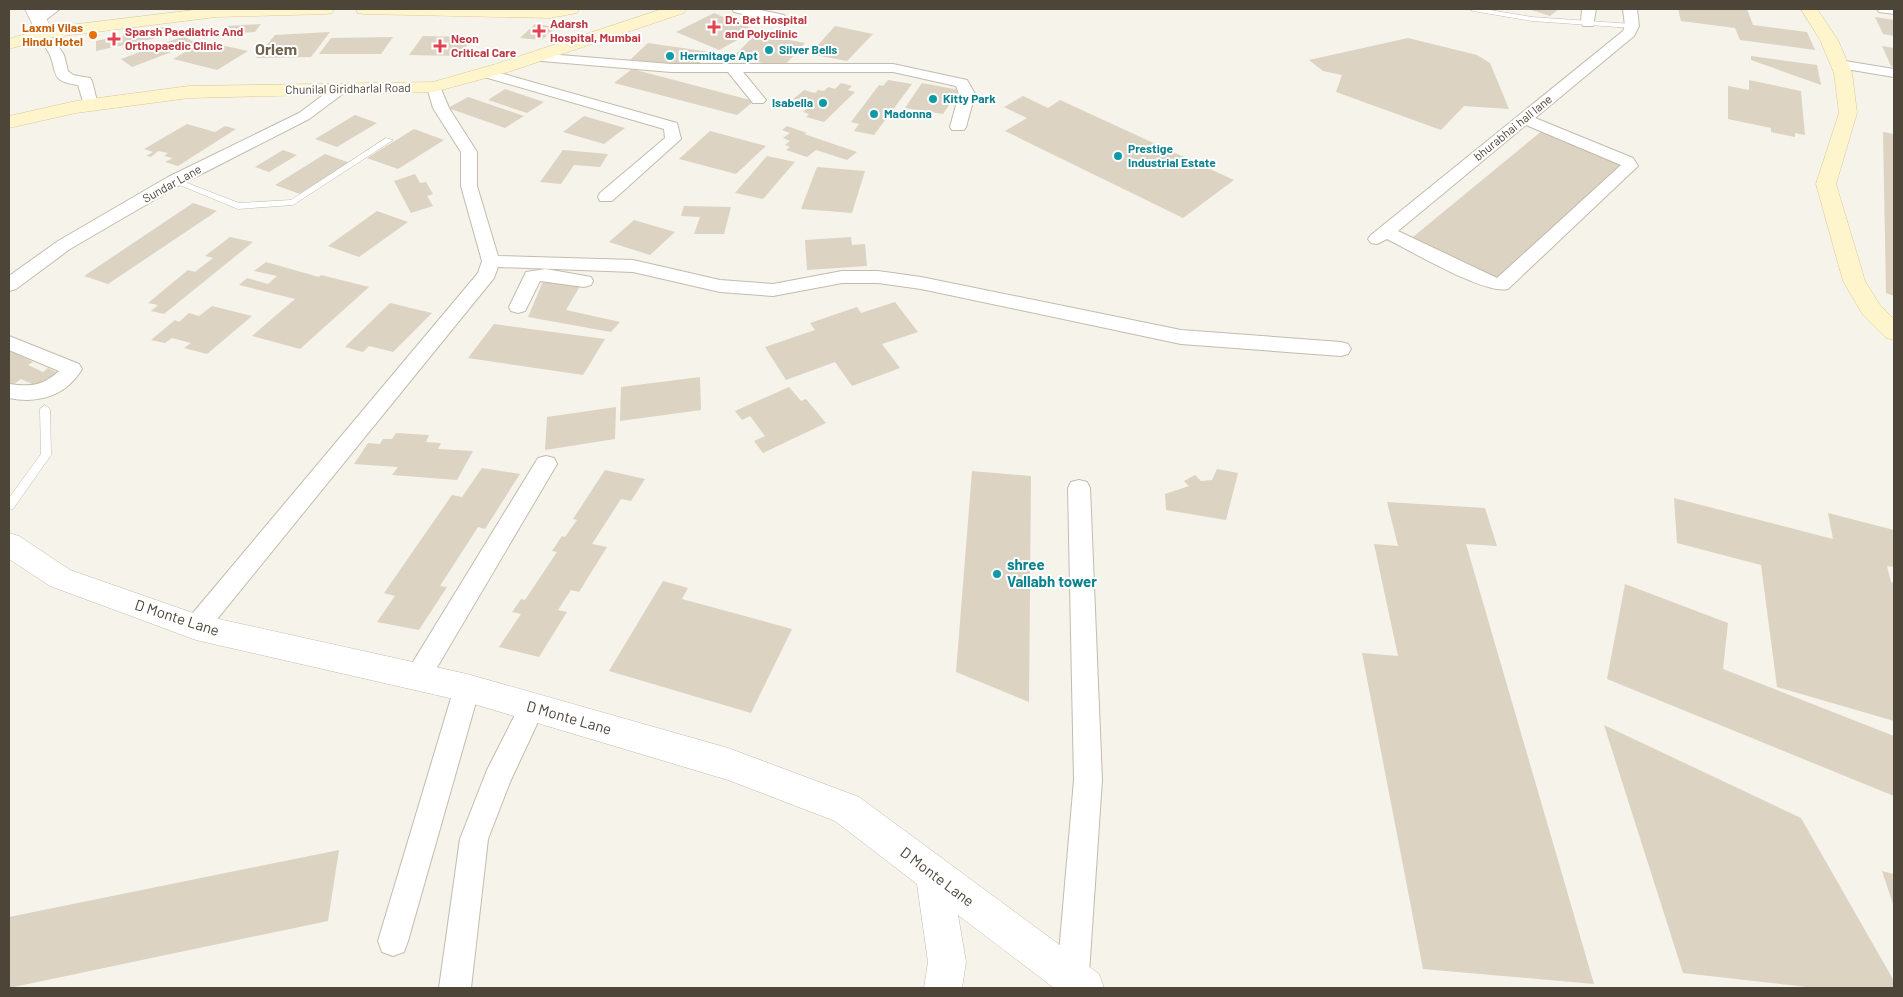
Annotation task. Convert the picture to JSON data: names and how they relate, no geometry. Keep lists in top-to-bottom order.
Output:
{
  "streets": {
    "main road": ["Chunilal Giridharlal Road"],
    "street": ["bhurabhai hall lane", "Sundar Lane", "D Monte Lane"]
  },
  "crossings": [
    ["Chunilal Giridharlal Road", "Sundar Lane"]
  ],
  "districts": ["Orlem"],
  "places": {
    "health": [
      "Dr. Bet Hospital and Polyclinic",
      "Adarsh Hospital, Mumbai",
      "Sparsh Paediatric And Orthopaedic Clinic",
      "Neon Critical Care"
    ],
    "other": [
      "Laxmi Vilas Hindu Hotel",
      "Silver Bells",
      "Hermitage Apt",
      "Kitty Park",
      "Isabella",
      "Madonna",
      "Prestige Industrial Estate",
      "shree Vallabh tower"
    ]
  }
}
